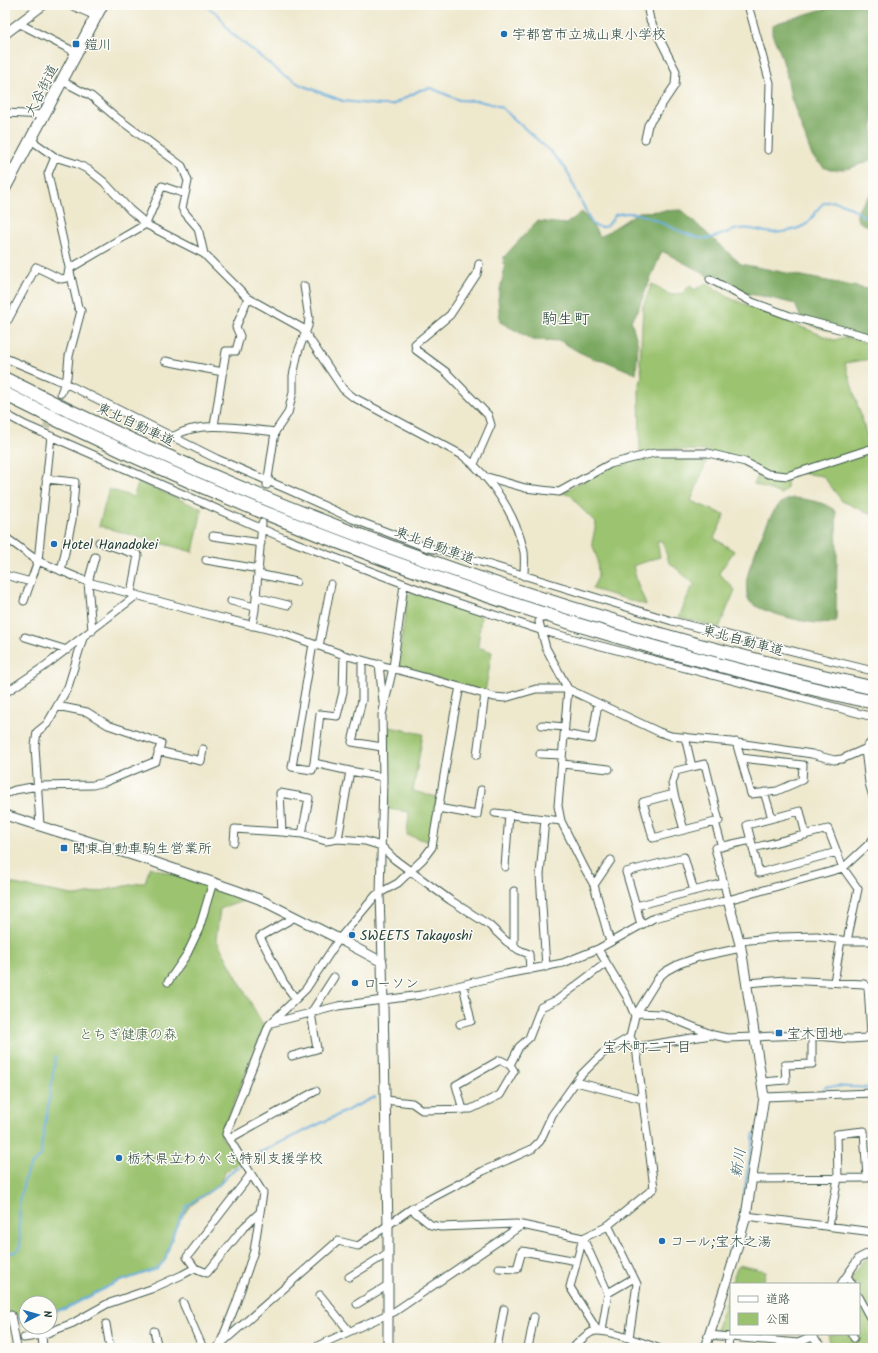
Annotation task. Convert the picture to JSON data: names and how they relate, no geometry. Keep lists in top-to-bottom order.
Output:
{
  "streets": {
    "highway": ["東北自動車道"],
    "main road": ["大谷街道"]
  },
  "districts": ["駒生町", "宝木町二丁目"],
  "water": ["新川"],
  "parks": ["とちぎ健康の森"],
  "places": {
    "other": [
      "宇都宮市立城山東小学校",
      "Hotel Hanadokei",
      "SWEETS Takayoshi",
      "ローソン",
      "栃木県立わかくさ特別支援学校",
      "コール;宝木之湯"
    ],
    "transit": ["鎧川", "関東自動車駒生営業所", "宝木団地"]
  },
  "legend": ["道路", "公園"],
  "north": "right"
}
